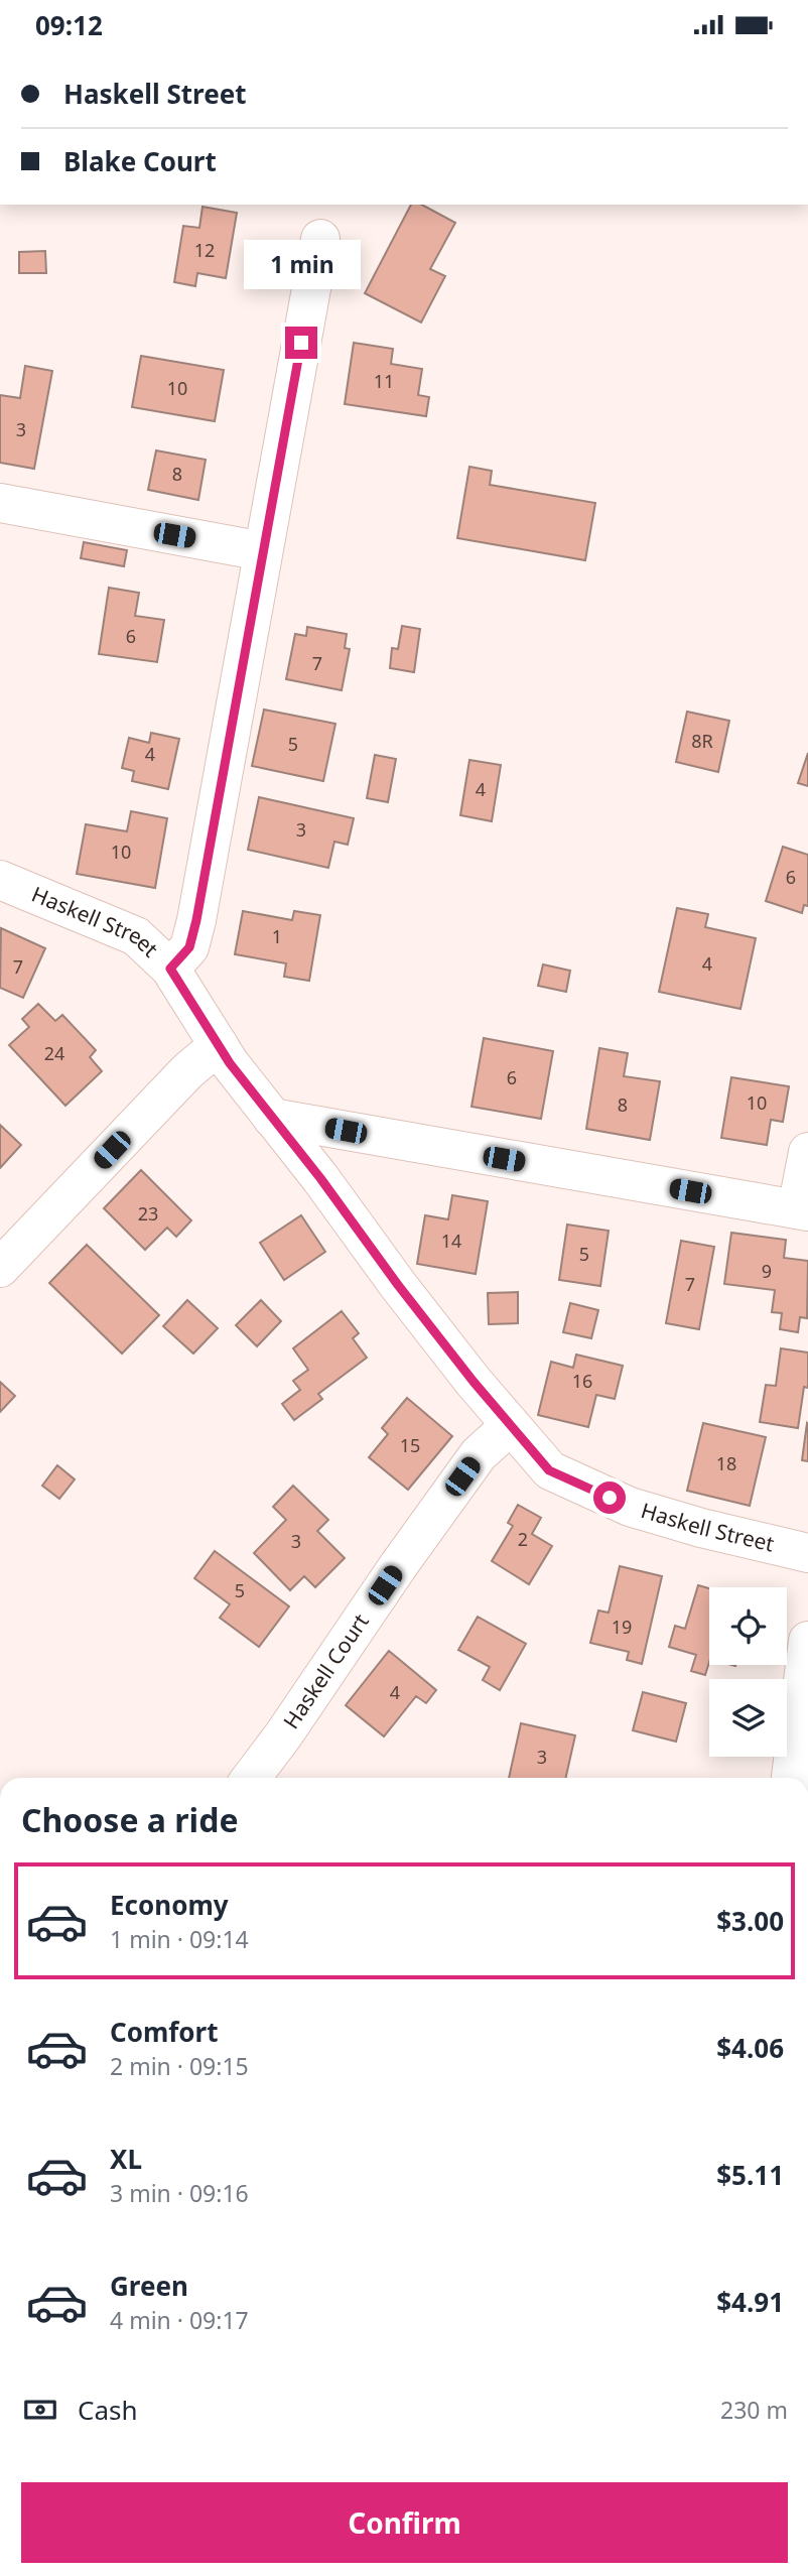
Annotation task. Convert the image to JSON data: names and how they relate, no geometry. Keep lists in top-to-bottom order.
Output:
{
  "streets": {
    "street": ["Haskell Street", "Haskell Court"]
  },
  "crossings": [
    ["Haskell Street", "Haskell Court"]
  ],
  "house_numbers": [
    "12",
    "11",
    "10",
    "3",
    "8",
    "6",
    "7",
    "8R",
    "5",
    "4",
    "4",
    "3",
    "10",
    "6",
    "1",
    "4",
    "7",
    "24",
    "6",
    "10",
    "8",
    "23",
    "14",
    "5",
    "9",
    "7",
    "16",
    "15",
    "18",
    "2",
    "3",
    "5",
    "19",
    "4",
    "3"
  ],
  "page": {
    "status": "09:12",
    "banner": ["Haskell Street", "Blake Court"],
    "bubble": "1 min",
    "heading": "Choose a ride",
    "list": [
      {
        "name": "Economy",
        "note": "1 min · 09:14",
        "value": "$3.00"
      },
      {
        "name": "Comfort",
        "note": "2 min · 09:15",
        "value": "$4.06"
      },
      {
        "name": "XL",
        "note": "3 min · 09:16",
        "value": "$5.11"
      },
      {
        "name": "Green",
        "note": "4 min · 09:17",
        "value": "$4.91"
      }
    ],
    "pay": ["Cash", "230 m"],
    "buttons": "Confirm"
  }
}
